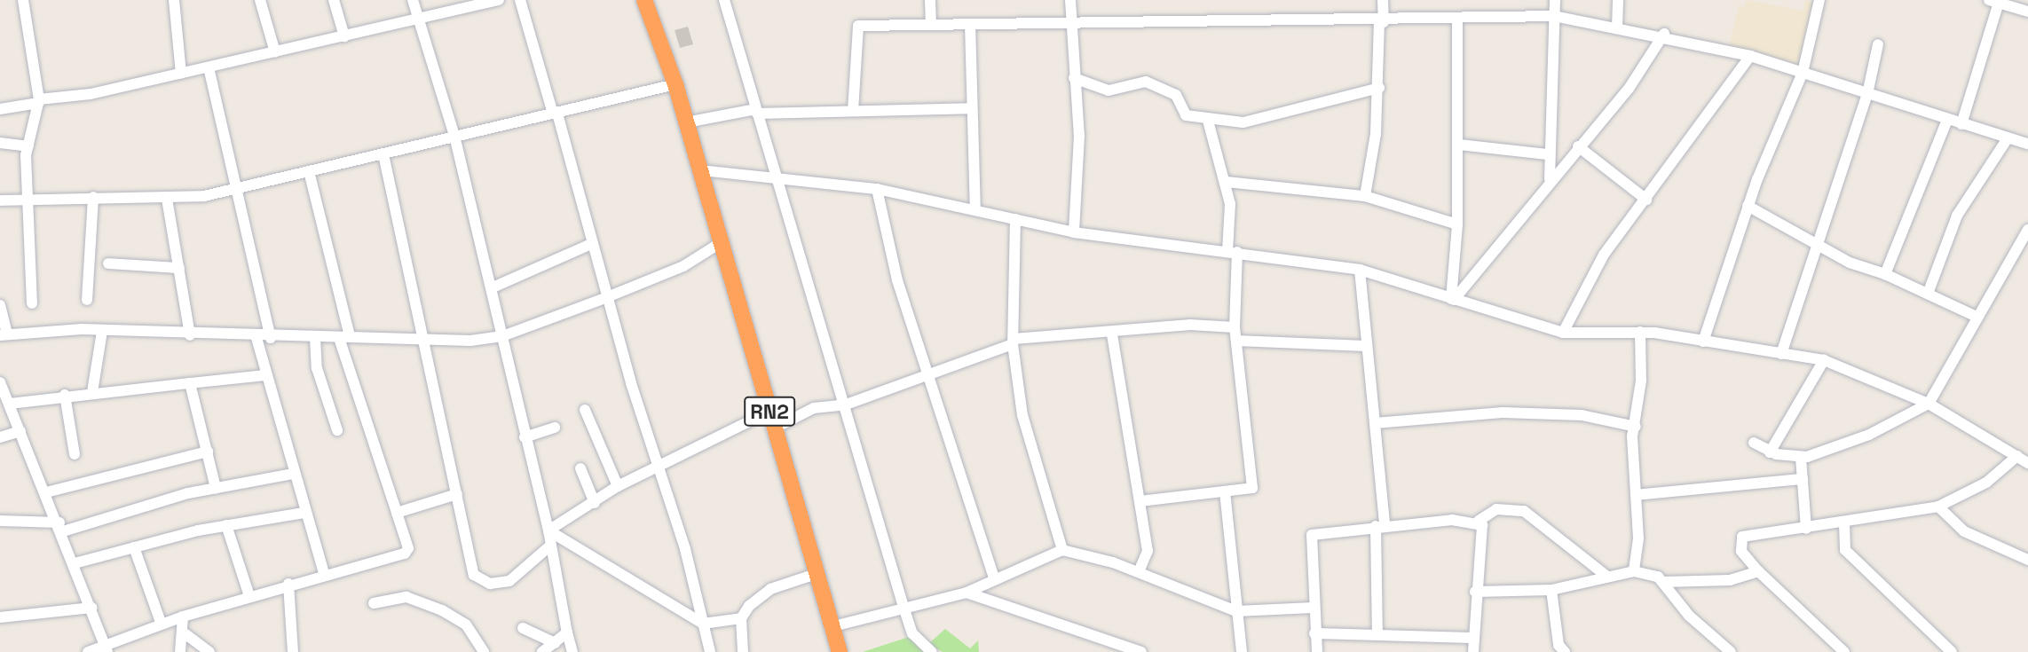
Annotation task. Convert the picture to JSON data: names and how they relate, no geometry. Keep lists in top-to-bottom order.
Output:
{
  "streets": {
    "highway": ["RN2"]
  }
}
